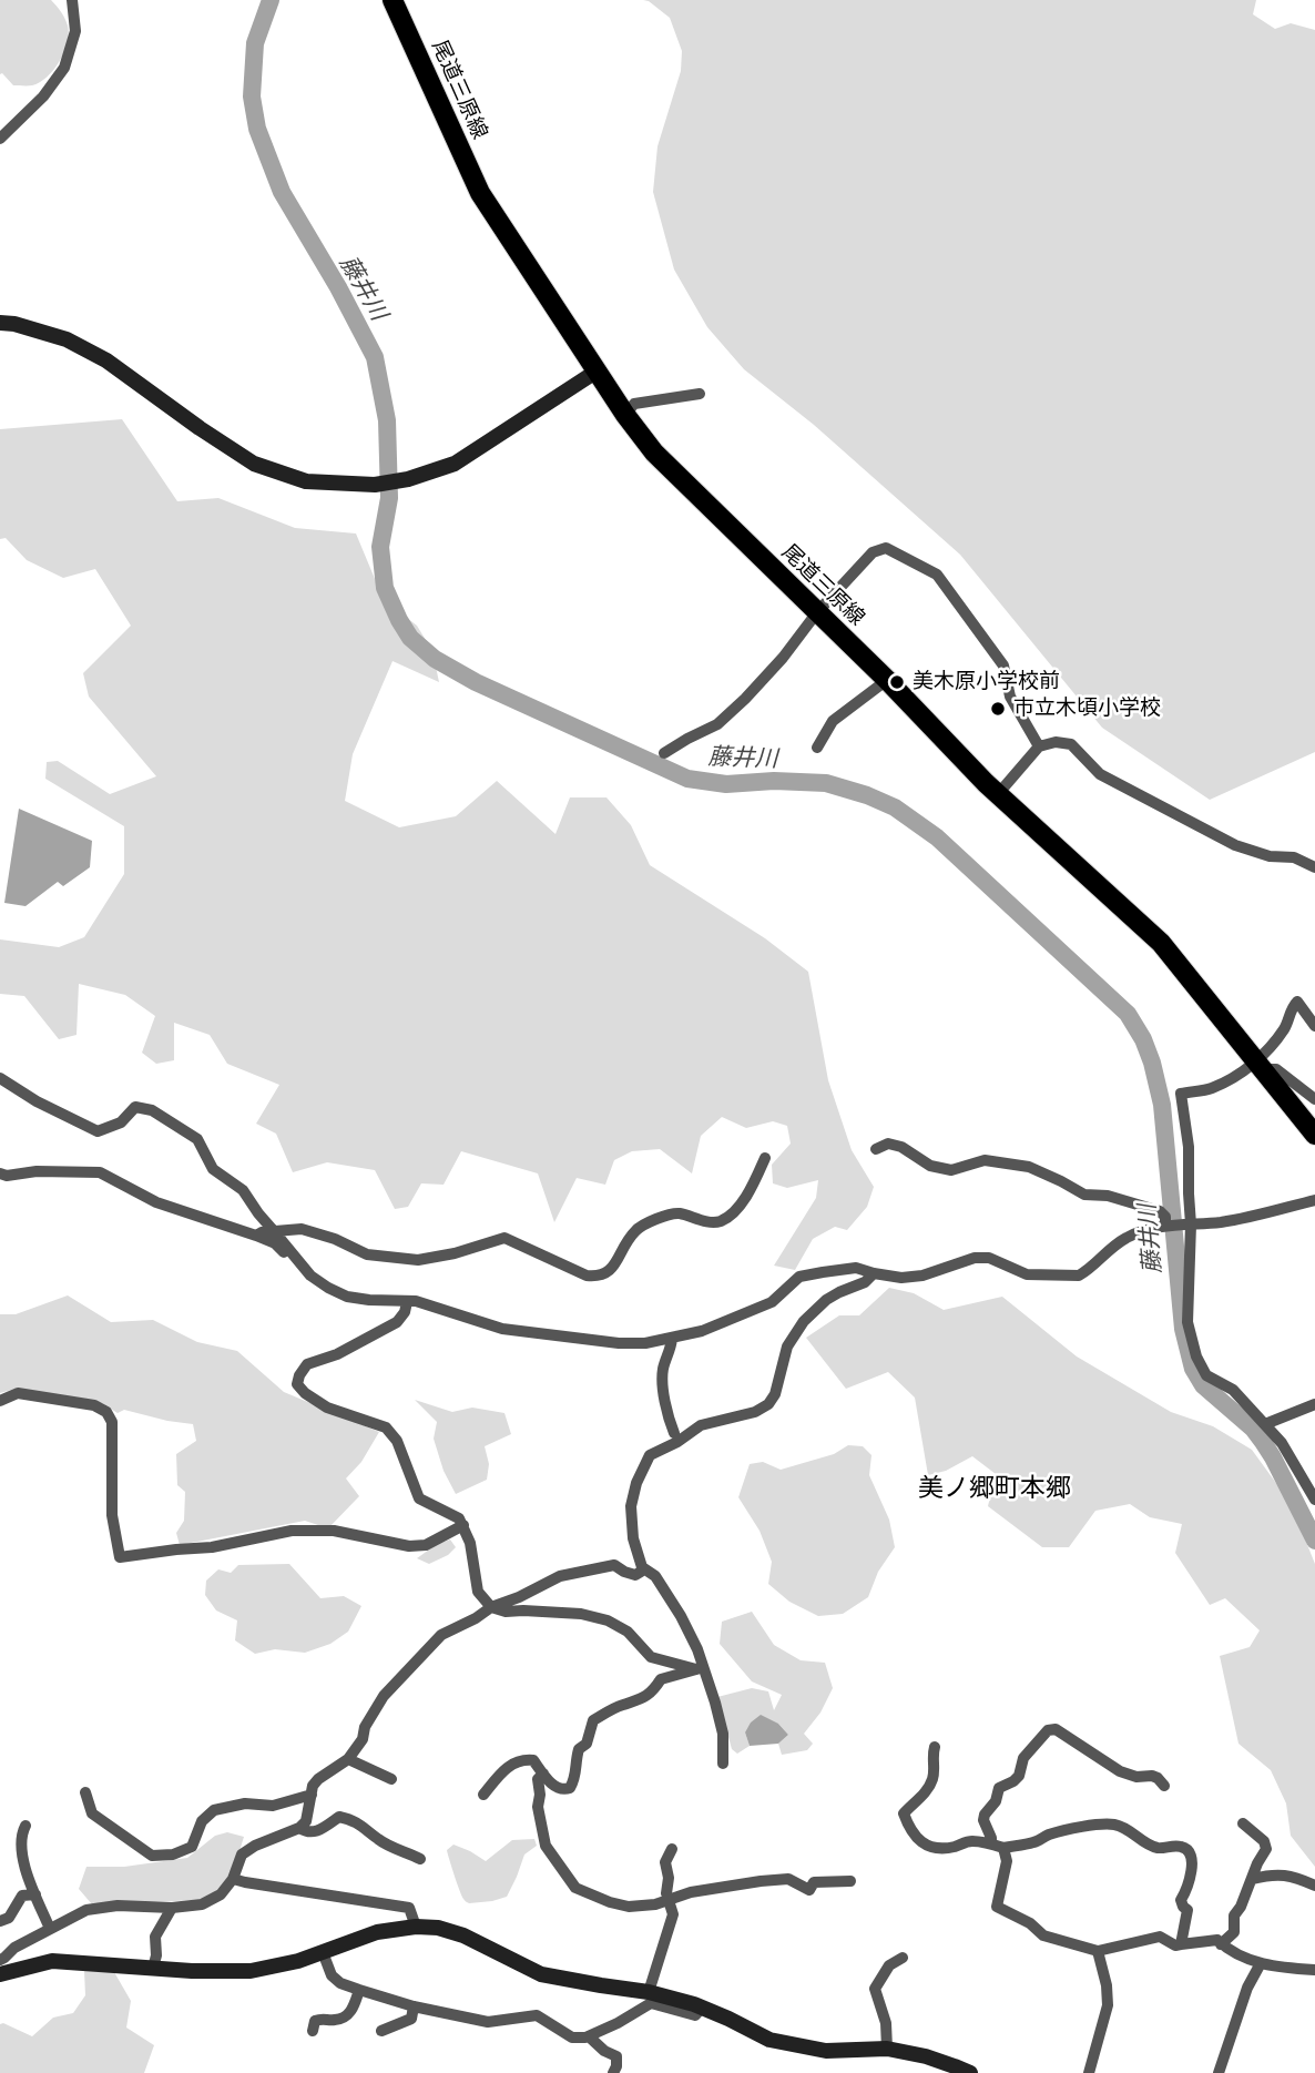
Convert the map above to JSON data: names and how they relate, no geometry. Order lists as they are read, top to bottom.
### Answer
{
  "streets": {
    "main road": ["尾道三原線"]
  },
  "districts": ["美ノ郷町本郷"],
  "water": ["藤井川"],
  "places": ["美木原小学校前", "市立木頃小学校"]
}
